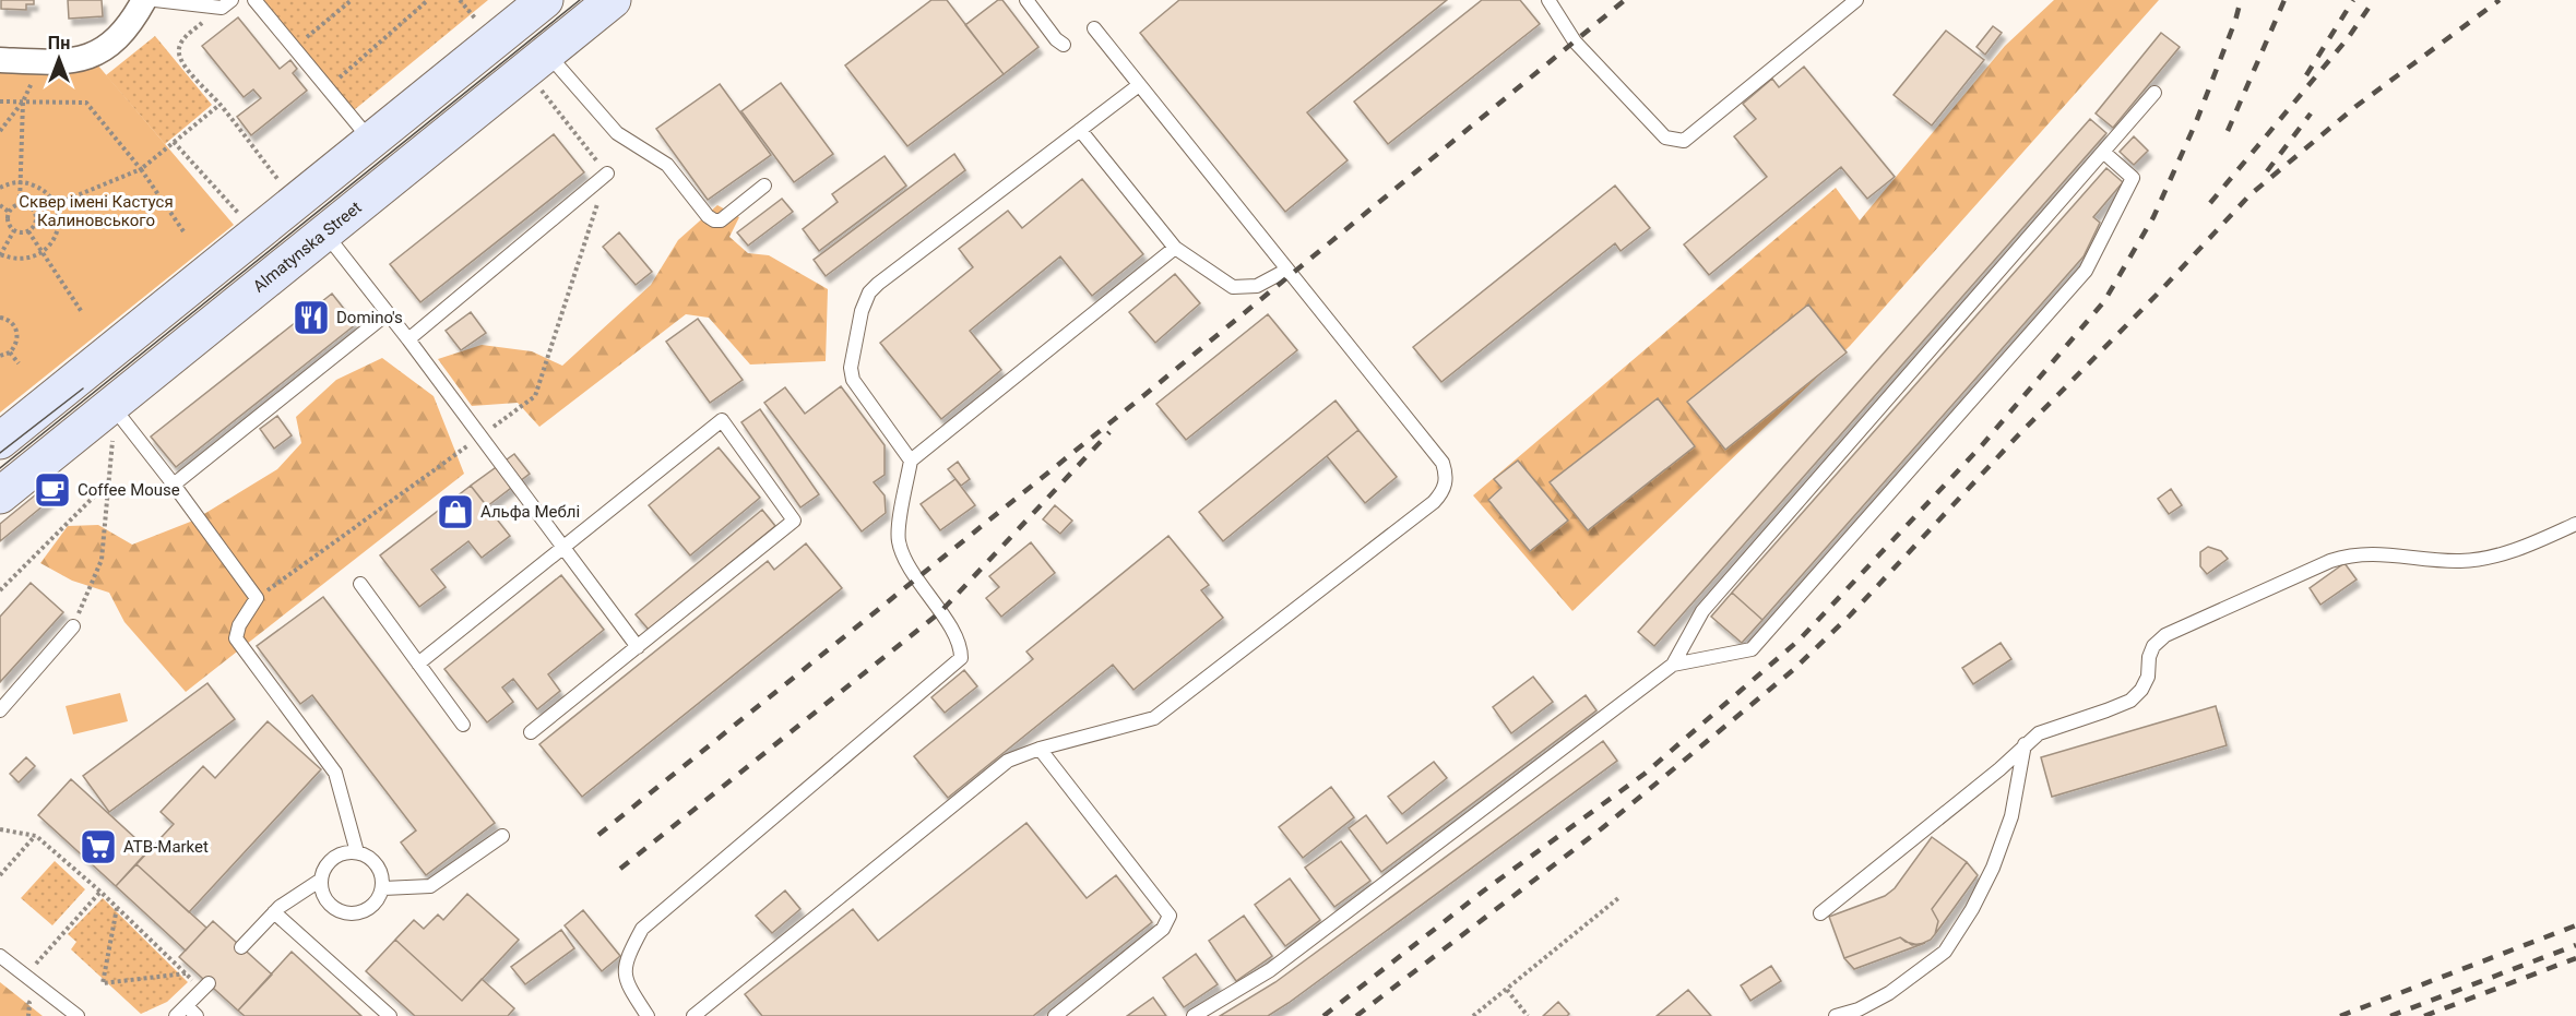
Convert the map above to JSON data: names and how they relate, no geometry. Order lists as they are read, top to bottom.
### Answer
{
  "streets": {
    "street": ["Almatynska Street"]
  },
  "parks": ["Сквер імені Кастуся Калиновського"],
  "places": {
    "restaurant": ["Domino's"],
    "cafe": ["Coffee Mouse"],
    "shop": ["Альфа Меблі"],
    "supermarket": ["ATB-Market"]
  },
  "north": "top"
}
